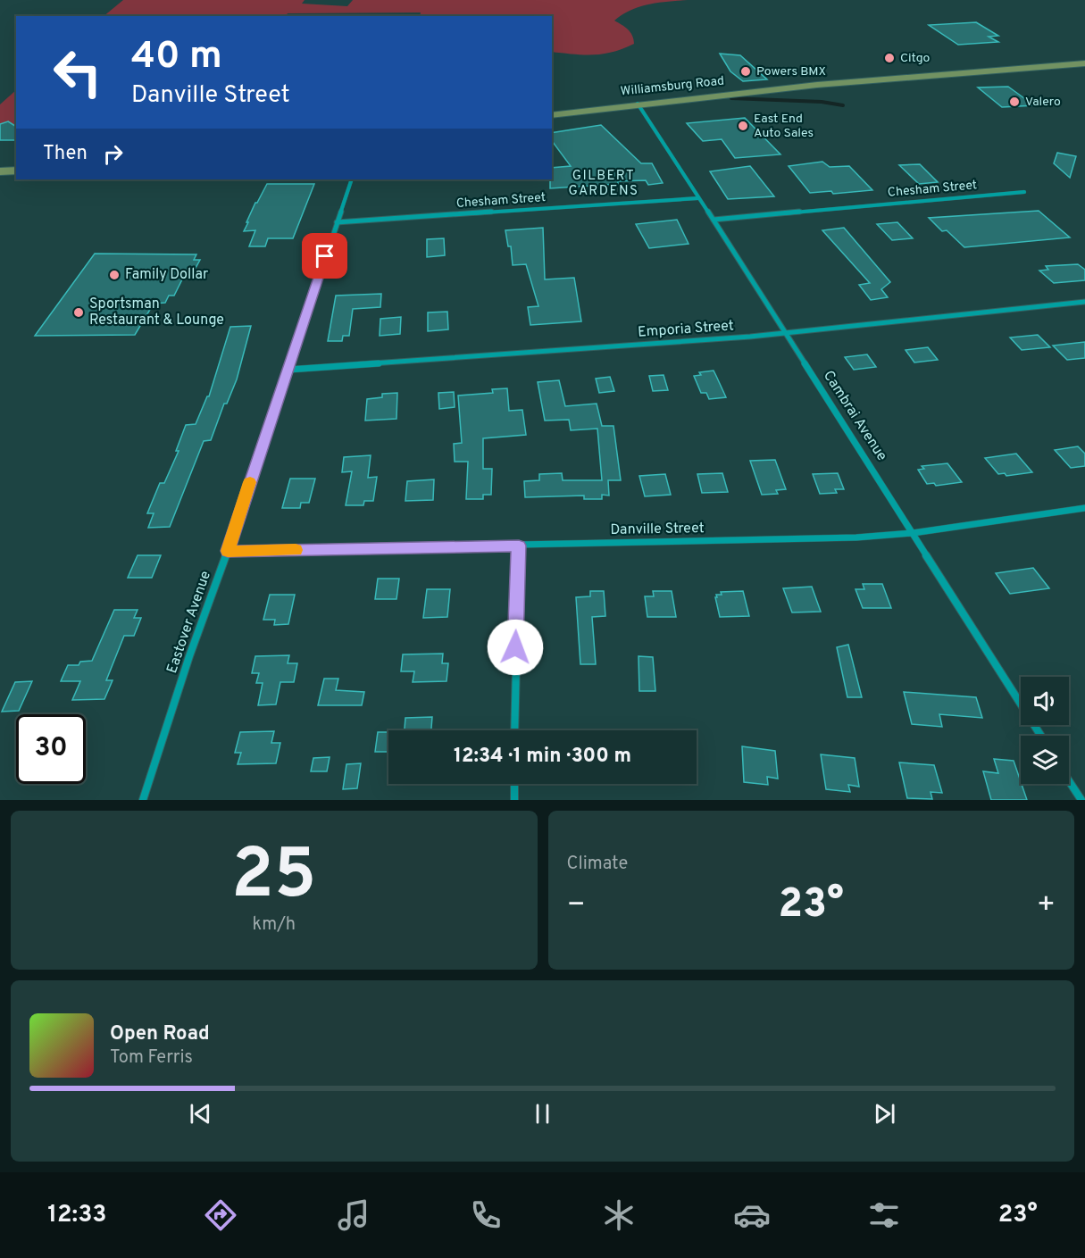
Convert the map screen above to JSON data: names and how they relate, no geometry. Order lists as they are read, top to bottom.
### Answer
{
  "streets": {
    "main road": ["Williamsburg Road"],
    "street": [
      "Chesham Street",
      "Emporia Street",
      "Cambrai Avenue",
      "Danville Street",
      "Eastover Avenue"
    ]
  },
  "crossings": [
    ["Williamsburg Road", "Cambrai Avenue"],
    ["Chesham Street", "Cambrai Avenue"],
    ["Chesham Street", "Eastover Avenue"],
    ["Emporia Street", "Cambrai Avenue"],
    ["Emporia Street", "Eastover Avenue"],
    ["Cambrai Avenue", "Danville Street"],
    ["Danville Street", "Eastover Avenue"]
  ],
  "districts": ["GILBERT GARDENS"],
  "places": [
    "Citgo",
    "Powers BMX",
    "Valero",
    "East End Auto Sales",
    "Family Dollar",
    "Sportsman Restaurant & Lounge"
  ],
  "page": {
    "turn": ["40 m", "Danville Street"],
    "then": "Then",
    "limit": "30",
    "trip": "12:34 · 1 min · 300 m",
    "tile": [
      ["25", "km/h"],
      "Climate"
    ],
    "heat": ["−", "23°", "+"],
    "song": ["Open Road", "Tom Ferris"],
    "tabs": ["12:33", "23°"]
  }
}
